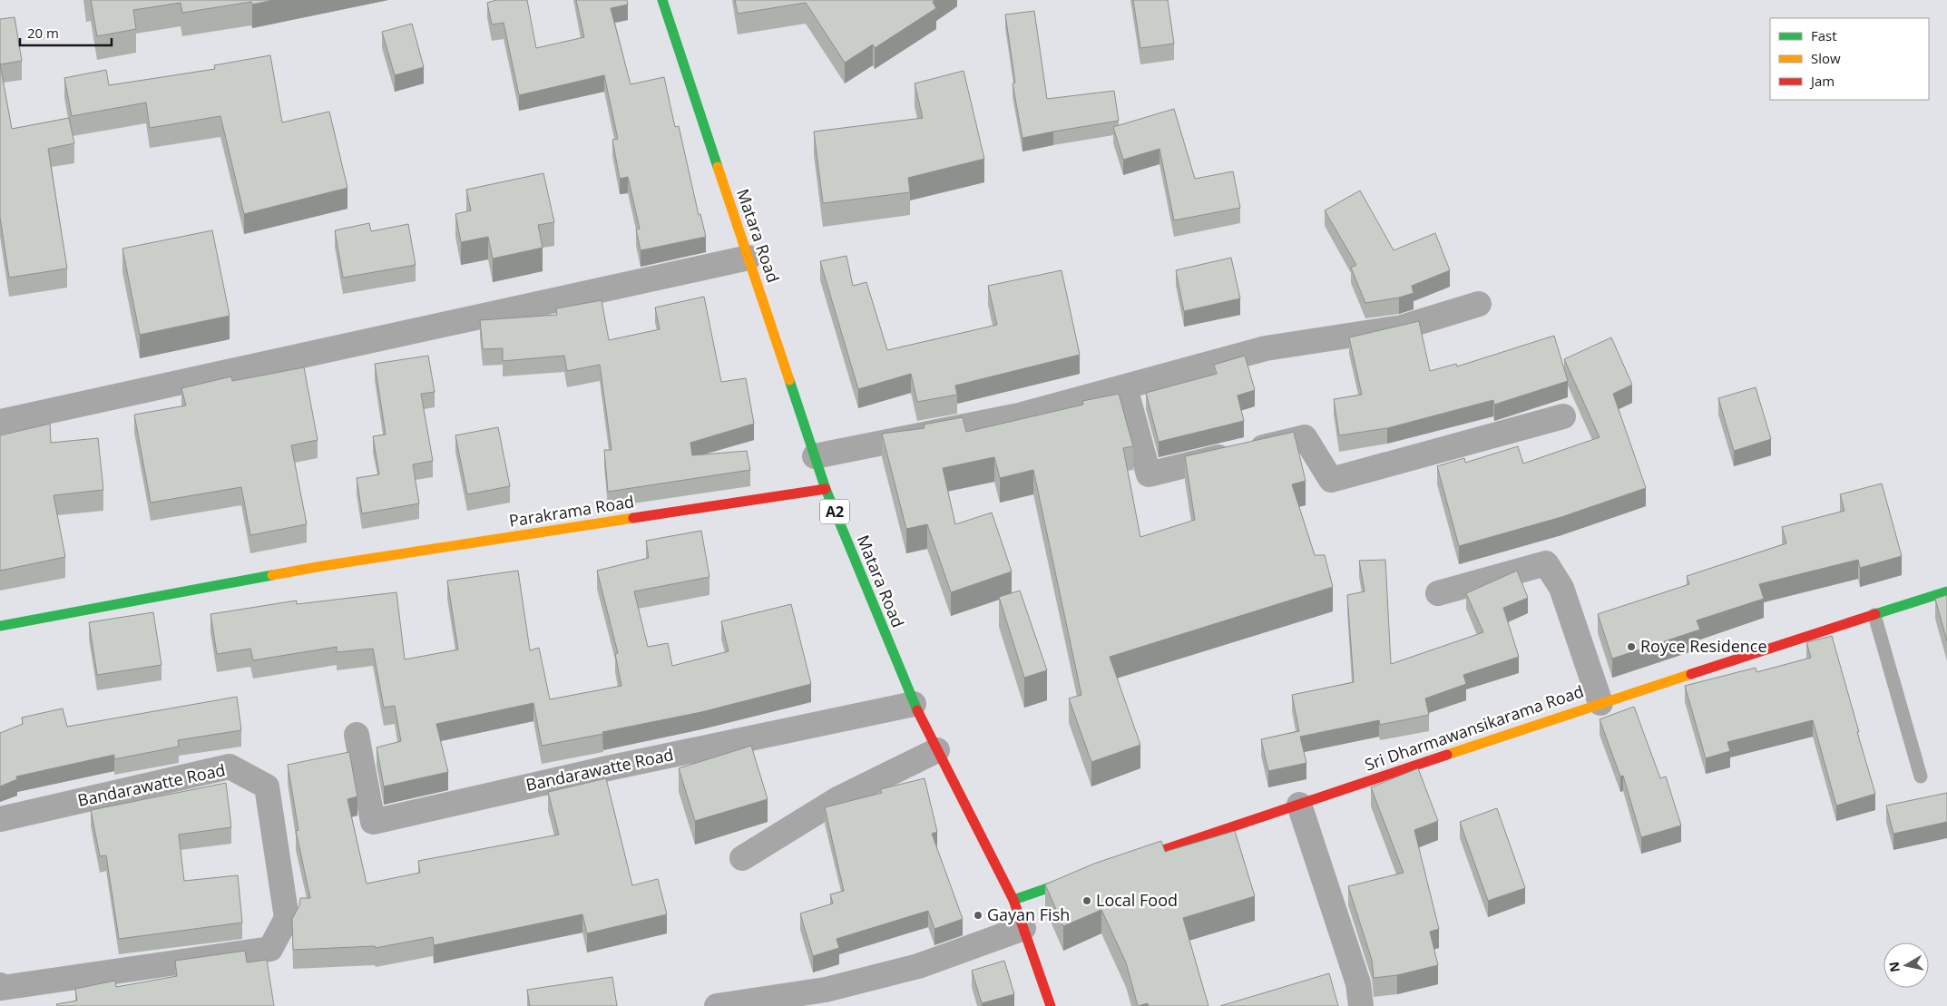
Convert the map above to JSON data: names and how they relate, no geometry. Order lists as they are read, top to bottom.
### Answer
{
  "streets": {
    "main road": [
      "Matara Road",
      "Parakrama Road",
      "A2",
      "Sri Dharmawansikarama Road"
    ],
    "street": ["Bandarawatte Road"]
  },
  "crossings": [
    ["Matara Road", "Parakrama Road"],
    ["Matara Road", "Bandarawatte Road"]
  ],
  "places": ["Royce Residence", "Local Food", "Gayan Fish"],
  "legend": ["Fast", "Slow", "Jam"],
  "scale_bar": "20 m",
  "north": "left"
}
